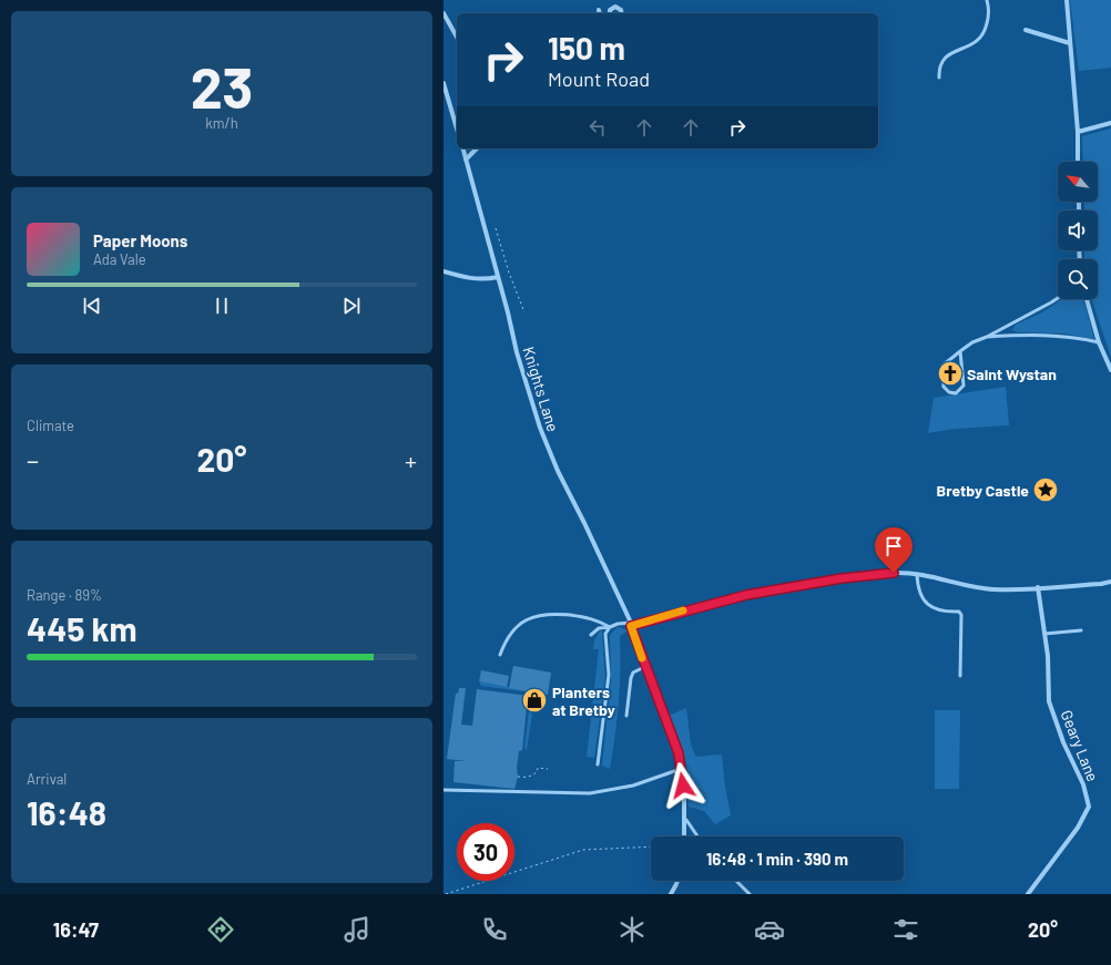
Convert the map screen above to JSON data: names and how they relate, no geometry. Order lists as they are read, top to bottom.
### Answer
{
  "streets": {
    "street": ["Knights Lane", "Geary Lane"]
  },
  "places": {
    "church": ["Saint Wystan"],
    "place": ["Bretby Castle"],
    "shop": ["Planters at Bretby"]
  },
  "north": "top left",
  "page": {
    "tile": [
      ["23", "km/h"],
      "Climate",
      ["Range · 89%", "445 km"],
      ["Arrival", "16:48"]
    ],
    "turn": ["150 m", "Mount Road"],
    "song": ["Paper Moons", "Ada Vale"],
    "heat": ["−", "20°", "+"],
    "limit": "30",
    "trip": "16:48 · 1 min · 390 m",
    "tabs": ["16:47", "20°"]
  }
}
